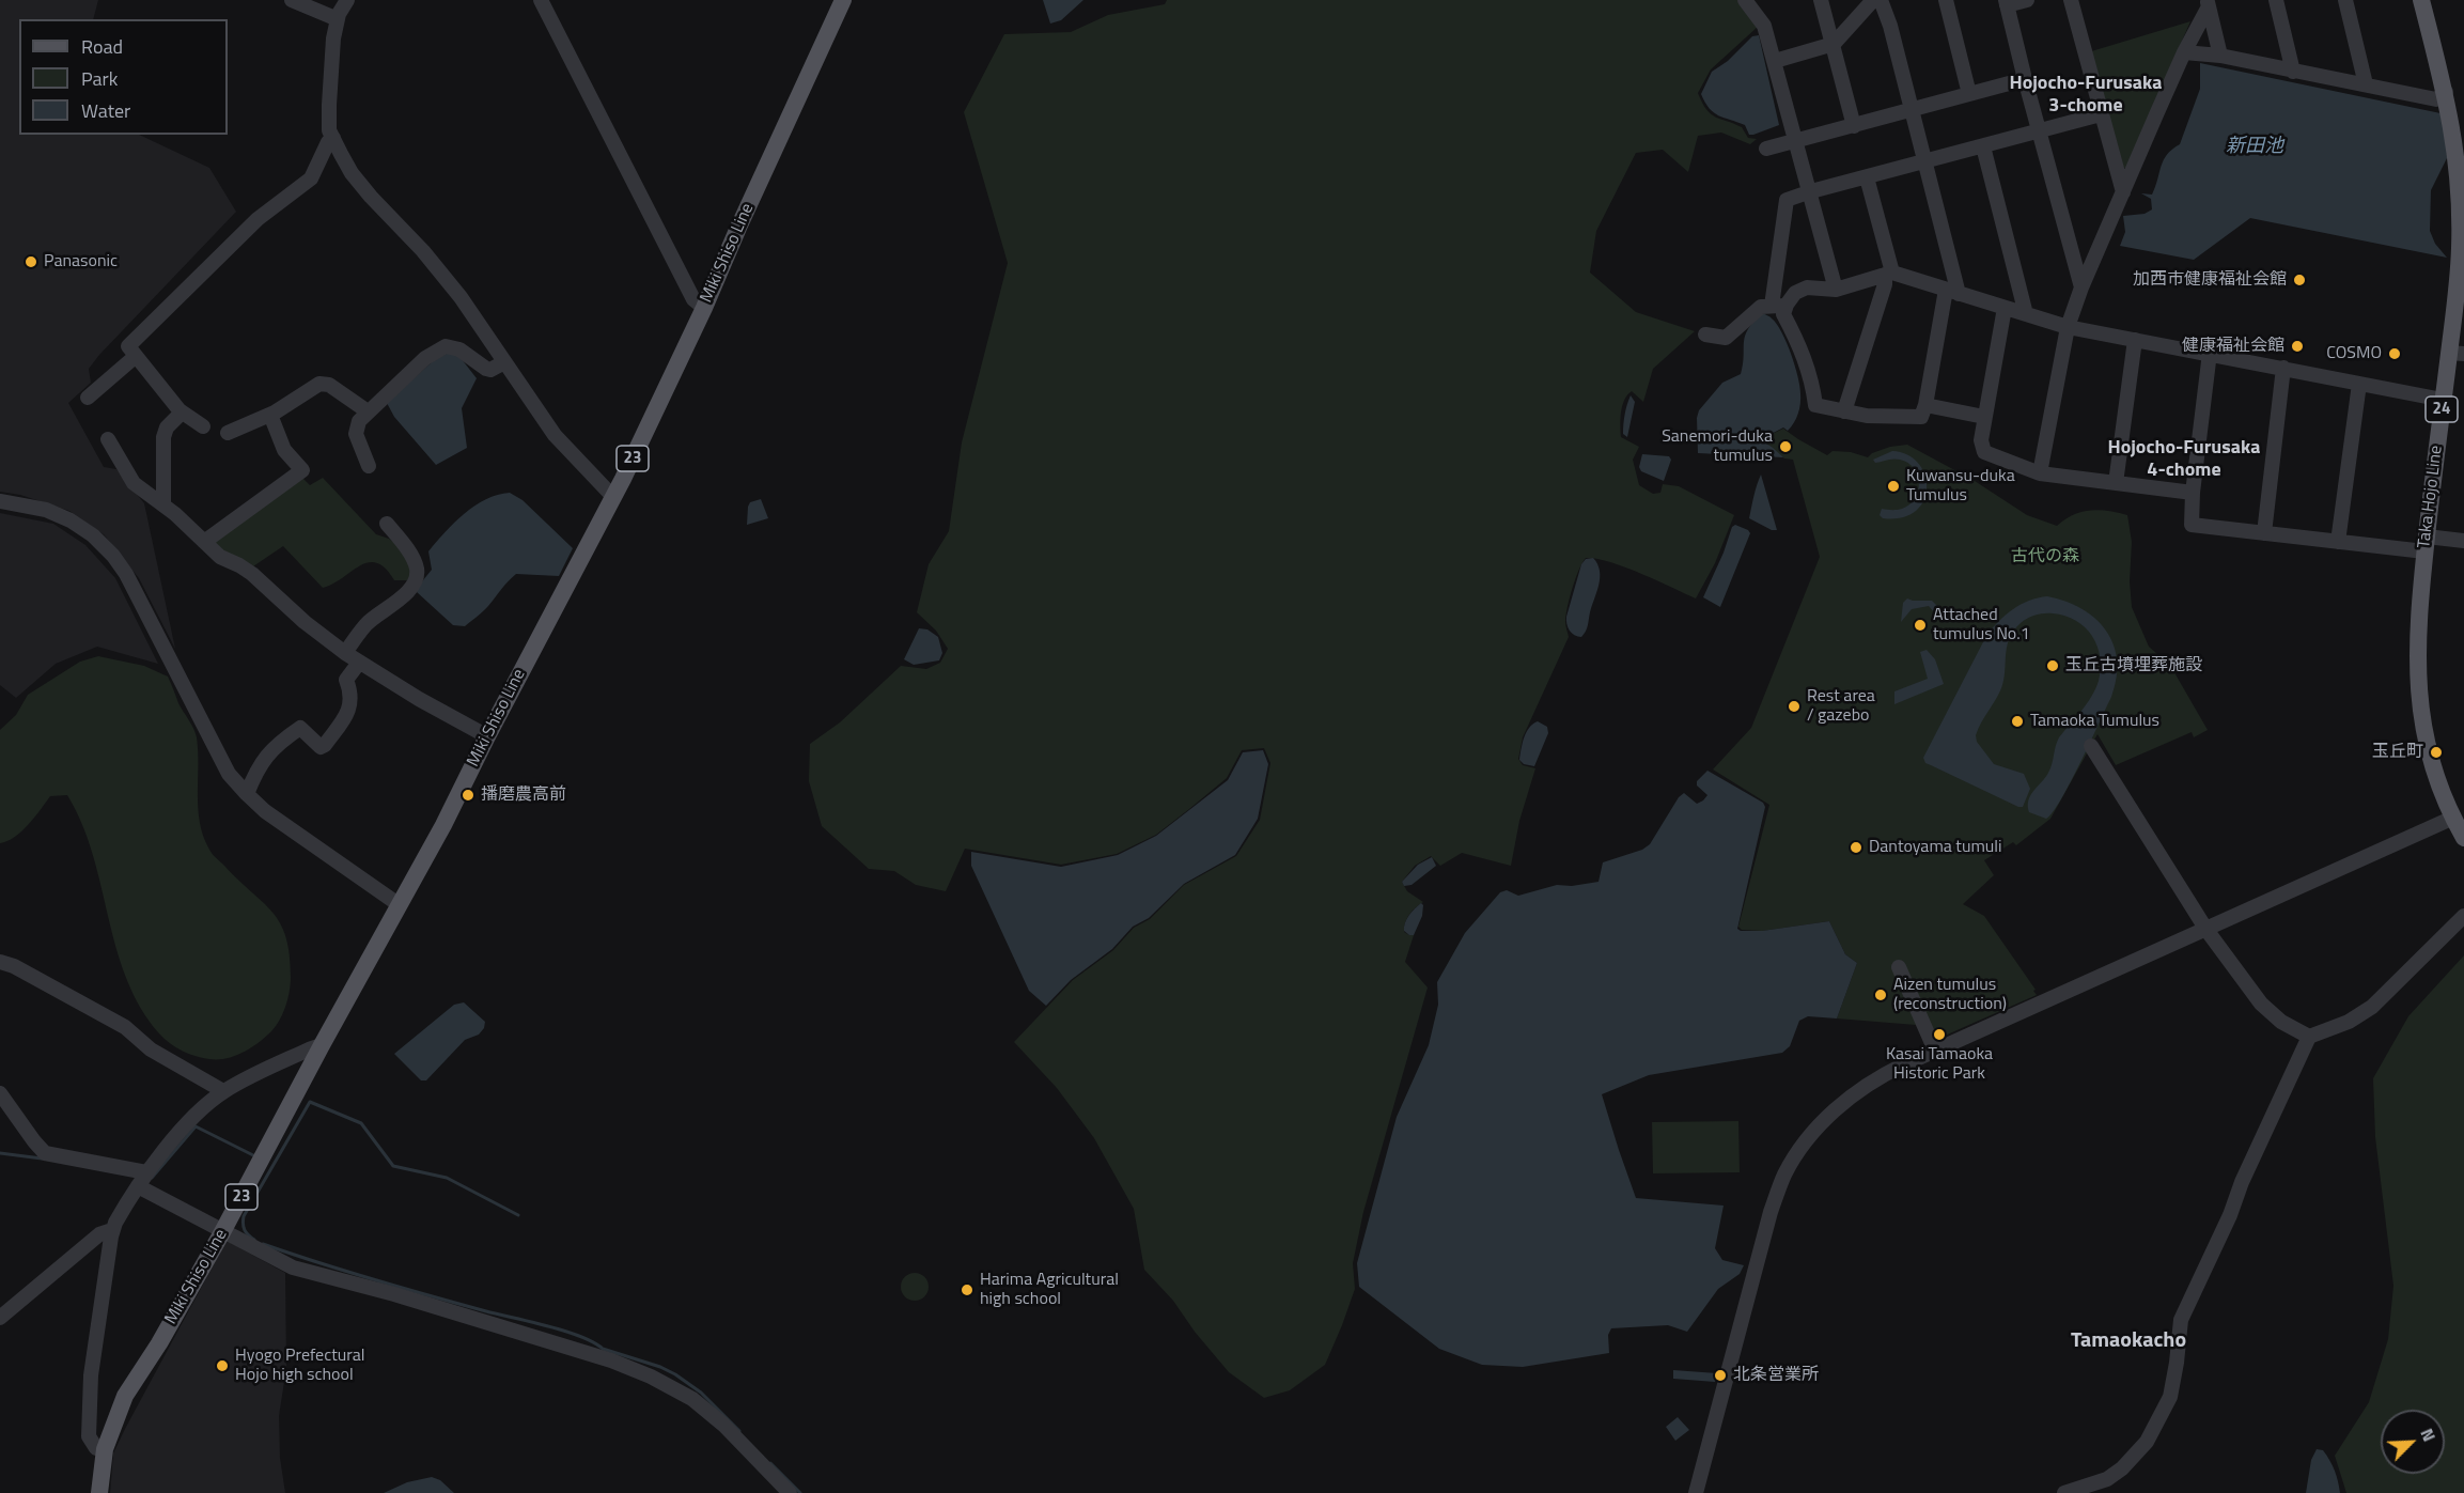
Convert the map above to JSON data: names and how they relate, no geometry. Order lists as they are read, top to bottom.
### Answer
{
  "streets": {
    "main road": [
      "Miki Shiso Line",
      "24",
      "23",
      "Taka Hojo Line"
    ]
  },
  "districts": ["Hojocho-Furusaka 3-chome", "Hojocho-Furusaka 4-chome", "Tamaokacho"],
  "water": ["新田池"],
  "parks": ["古代の森"],
  "places": [
    "Panasonic",
    "加西市健康福祉会館",
    "健康福祉会館",
    "COSMO",
    "Sanemori-duka tumulus",
    "Kuwansu-duka Tumulus",
    "Attached tumulus No.1",
    "玉丘古墳埋葬施設",
    "Rest area / gazebo",
    "Tamaoka Tumulus",
    "玉丘町",
    "播磨農高前",
    "Dantoyama tumuli",
    "Aizen tumulus (reconstruction)",
    "Kasai Tamaoka Historic Park",
    "Harima Agricultural high school",
    "Hyogo Prefectural Hojo high school",
    "北条営業所"
  ],
  "legend": ["Road", "Park", "Water"],
  "north": "top right"
}
